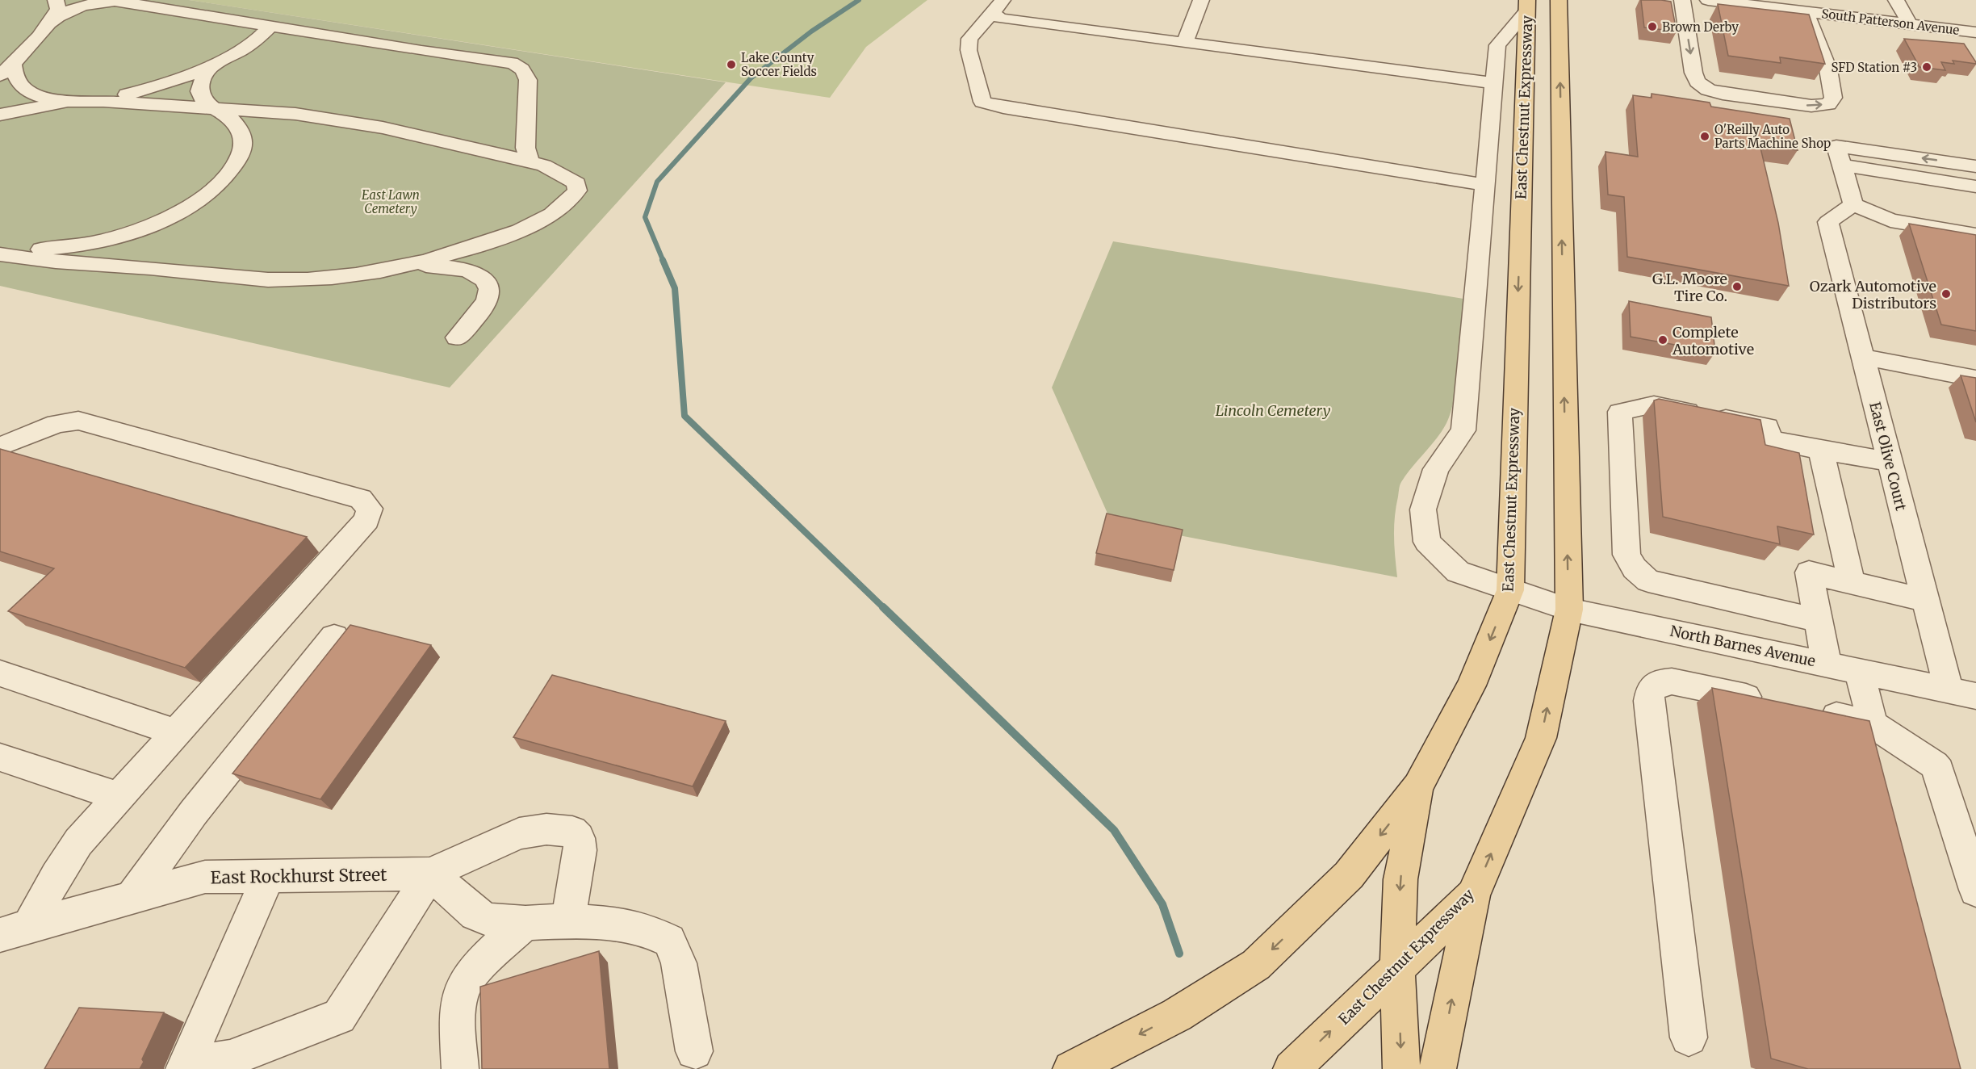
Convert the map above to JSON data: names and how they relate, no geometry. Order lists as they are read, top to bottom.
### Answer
{
  "streets": {
    "main road": ["East Chestnut Expressway"],
    "street": [
      "South Patterson Avenue",
      "East Olive Court",
      "North Barnes Avenue",
      "East Rockhurst Street"
    ]
  },
  "crossings": [
    ["East Chestnut Expressway", "North Barnes Avenue"],
    ["East Olive Court", "North Barnes Avenue"]
  ],
  "parks": ["East Lawn Cemetery", "Lincoln Cemetery"],
  "places": [
    "Brown Derby",
    "Lake County Soccer Fields",
    "SFD Station #3",
    "O'Reilly Auto Parts Machine Shop",
    "G.L. Moore Tire Co.",
    "Ozark Automotive Distributors",
    "Complete Automotive"
  ]
}
